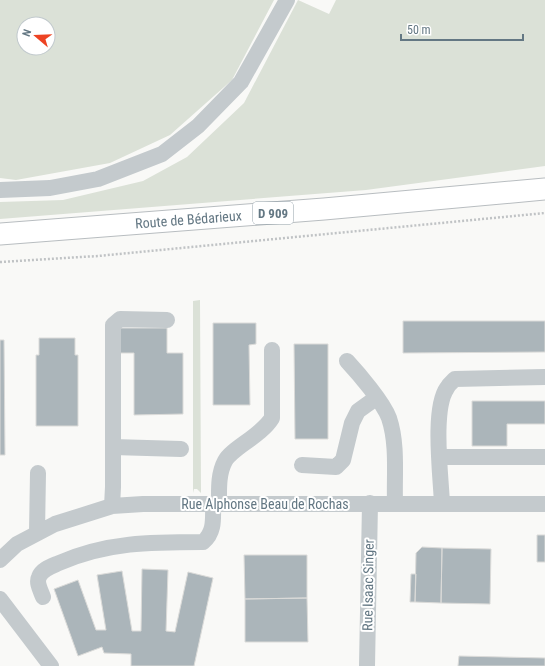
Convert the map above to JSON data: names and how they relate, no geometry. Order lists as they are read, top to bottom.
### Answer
{
  "streets": {
    "main road": ["D 909", "Route de Bédarieux"],
    "street": ["Rue Alphonse Beau de Rochas", "Rue Isaac Singer"]
  },
  "crossings": [
    ["Rue Alphonse Beau de Rochas", "Rue Isaac Singer"]
  ],
  "scale_bar": "50 m",
  "north": "left"
}
